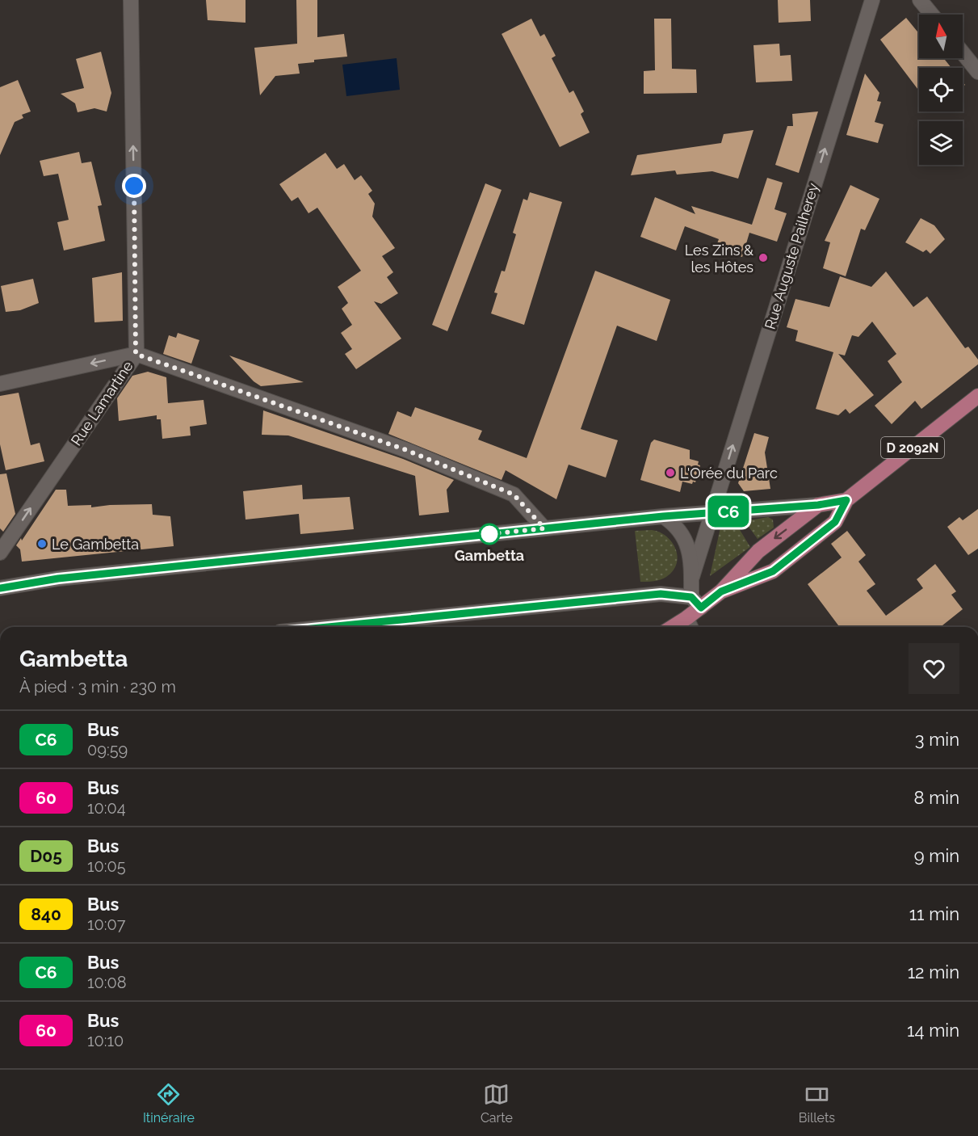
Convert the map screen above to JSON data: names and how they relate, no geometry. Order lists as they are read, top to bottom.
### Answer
{
  "streets": {
    "main road": ["D 2092N"],
    "street": ["Rue Auguste Pailherey", "Rue Lamartine"]
  },
  "one_way": ["Rue Auguste Pailherey", "Rue Lamartine"],
  "places": [
    "Les Zins & les Hôtes",
    "L'Orée du Parc",
    "Gambetta",
    "Le Gambetta"
  ],
  "lines": ["bus line C6"],
  "north": "top",
  "page": {
    "on_map": "C6",
    "heading": ["Gambetta", "À pied · 3 min · 230 m"],
    "list": [
      {
        "mark": "C6",
        "name": "Bus",
        "note": "09:59",
        "value": "3 min"
      },
      {
        "mark": "60",
        "name": "Bus",
        "note": "10:04",
        "value": "8 min"
      },
      {
        "mark": "D05",
        "name": "Bus",
        "note": "10:05",
        "value": "9 min"
      },
      {
        "mark": "840",
        "name": "Bus",
        "note": "10:07",
        "value": "11 min"
      },
      {
        "mark": "C6",
        "name": "Bus",
        "note": "10:08",
        "value": "12 min"
      },
      {
        "mark": "60",
        "name": "Bus",
        "note": "10:10",
        "value": "14 min"
      }
    ],
    "tabs": ["Itinéraire", "Carte", "Billets"]
  }
}
